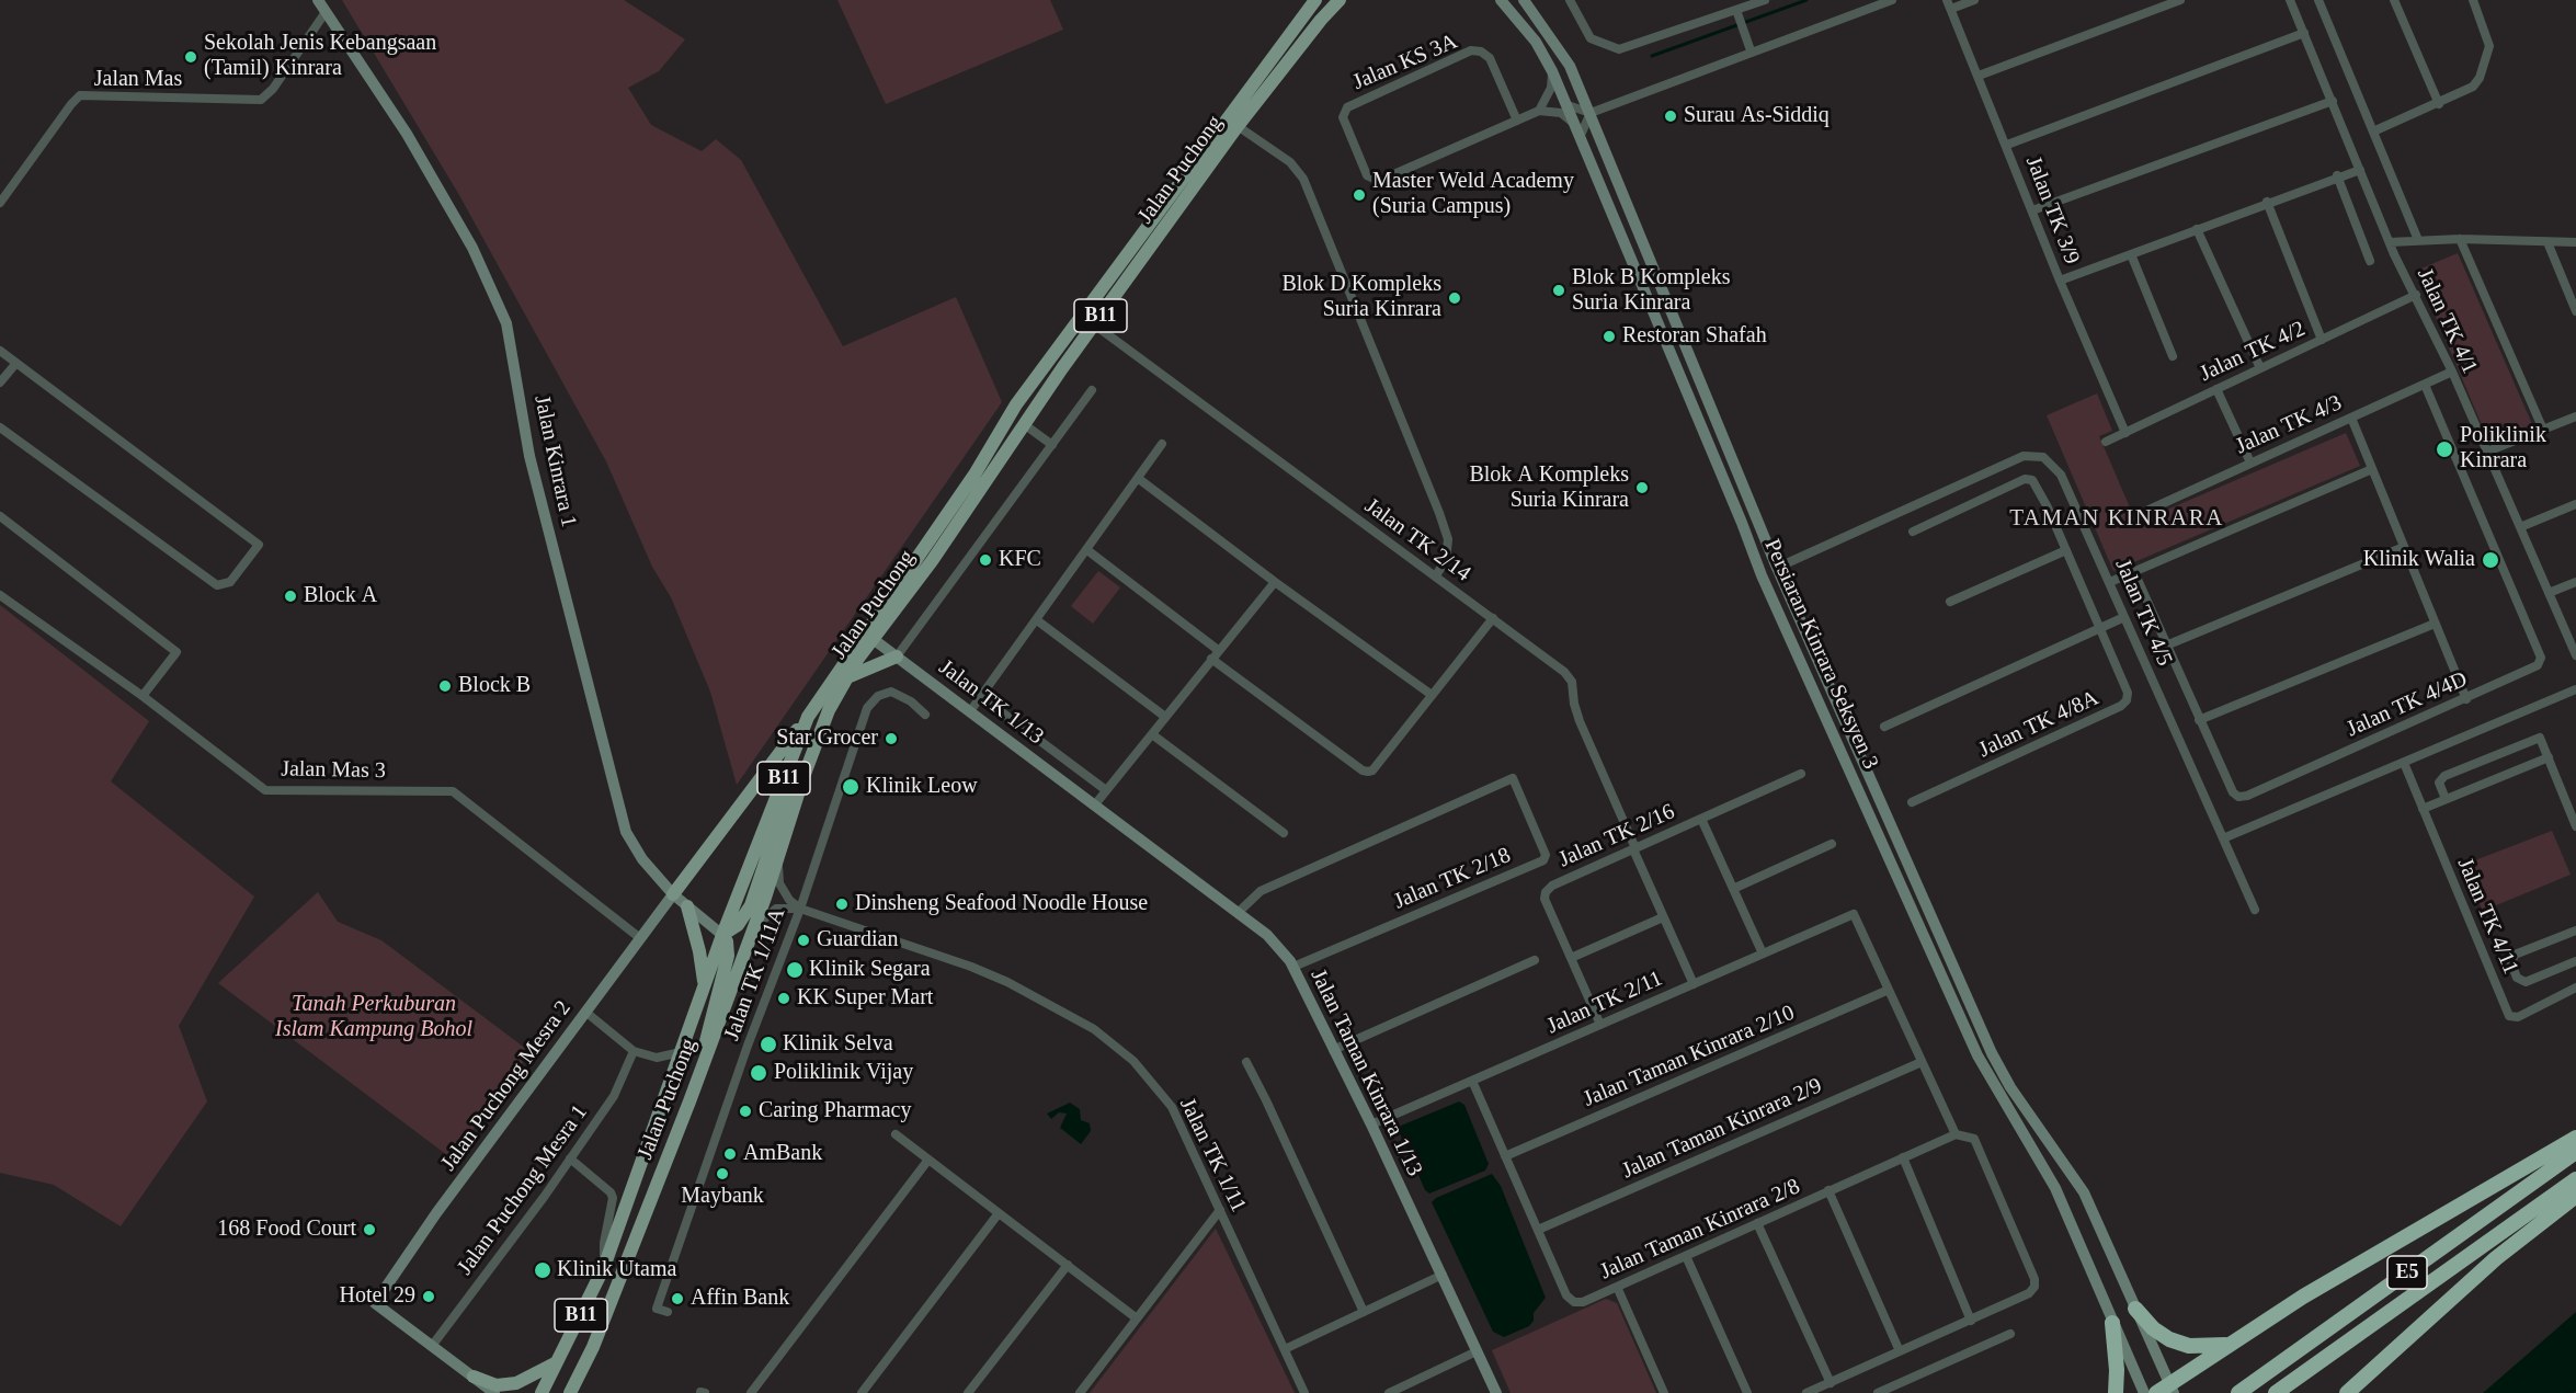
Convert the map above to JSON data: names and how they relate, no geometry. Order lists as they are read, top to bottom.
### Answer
{
  "streets": {
    "highway": ["E5"],
    "main road": [
      "Jalan Puchong",
      "B11",
      "Jalan Kinrara 1",
      "Persiaran Kinrara Seksyen 3",
      "Jalan TK 1/13",
      "Jalan Taman Kinrara 1/13",
      "Jalan Puchong Mesra 2"
    ],
    "street": [
      "Jalan KS 3A",
      "Jalan Mas",
      "Jalan TK 3/9",
      "Jalan TK 4/1",
      "Jalan TK 4/2",
      "Jalan TK 4/3",
      "Jalan TK 2/14",
      "Jalan TK 4/5",
      "Jalan TK 4/4D",
      "Jalan TK 4/8A",
      "Jalan Mas 3",
      "Jalan TK 2/16",
      "Jalan TK 2/18",
      "Jalan TK 4/11",
      "Jalan TK 1/11A",
      "Jalan TK 2/11",
      "Jalan Taman Kinrara 2/10",
      "Jalan Taman Kinrara 2/9",
      "Jalan TK 1/11",
      "Jalan Puchong Mesra 1",
      "Jalan Taman Kinrara 2/8"
    ]
  },
  "crossings": [
    ["Jalan Mas", "Jalan Kinrara 1"],
    ["Jalan Puchong", "Jalan Kinrara 1"],
    ["Jalan Puchong", "Jalan TK 2/14"],
    ["Jalan Puchong", "Jalan TK 1/13"],
    ["Jalan TK 3/9", "Jalan TK 4/2"],
    ["Jalan TK 4/1", "Jalan TK 4/2"],
    ["Jalan TK 4/1", "Jalan TK 4/3"],
    ["Jalan TK 4/3", "Jalan TK 4/4D"],
    ["Jalan Kinrara 1", "Jalan Puchong Mesra 2"],
    ["Jalan TK 2/14", "Jalan TK 2/16"],
    ["Jalan TK 2/14", "Jalan TK 2/11"],
    ["Jalan TK 4/5", "Persiaran Kinrara Seksyen 3"],
    ["Jalan TK 1/13", "Jalan Taman Kinrara 1/13"],
    ["Jalan Mas 3", "Jalan Puchong Mesra 2"],
    ["Jalan TK 2/16", "Jalan TK 2/11"],
    ["Jalan TK 2/18", "Jalan Taman Kinrara 1/13"],
    ["Jalan TK 1/11A", "Jalan TK 1/11"],
    ["Jalan TK 2/11", "Jalan Taman Kinrara 2/10"],
    ["Jalan TK 2/11", "Jalan Taman Kinrara 1/13"],
    ["Jalan TK 2/11", "Jalan Taman Kinrara 2/8"],
    ["Jalan Taman Kinrara 2/10", "Jalan Taman Kinrara 2/8"],
    ["Jalan Puchong Mesra 2", "Jalan Puchong Mesra 1"],
    ["Jalan Taman Kinrara 2/9", "Jalan Taman Kinrara 2/8"]
  ],
  "districts": ["TAMAN KINRARA"],
  "parks": ["Tanah Perkuburan Islam Kampung Bohol"],
  "places": [
    "Sekolah Jenis Kebangsaan (Tamil) Kinrara",
    "Surau As-Siddiq",
    "Master Weld Academy (Suria Campus)",
    "Blok B Kompleks Suria Kinrara",
    "Blok D Kompleks Suria Kinrara",
    "Restoran Shafah",
    "Poliklinik Kinrara",
    "Blok A Kompleks Suria Kinrara",
    "KFC",
    "Klinik Walia",
    "Block A",
    "Block B",
    "Star Grocer",
    "Klinik Leow",
    "Dinsheng Seafood Noodle House",
    "Guardian",
    "Klinik Segara",
    "KK Super Mart",
    "Klinik Selva",
    "Poliklinik Vijay",
    "Caring Pharmacy",
    "AmBank",
    "Maybank",
    "168 Food Court",
    "Klinik Utama",
    "Hotel 29",
    "Affin Bank"
  ]
}
